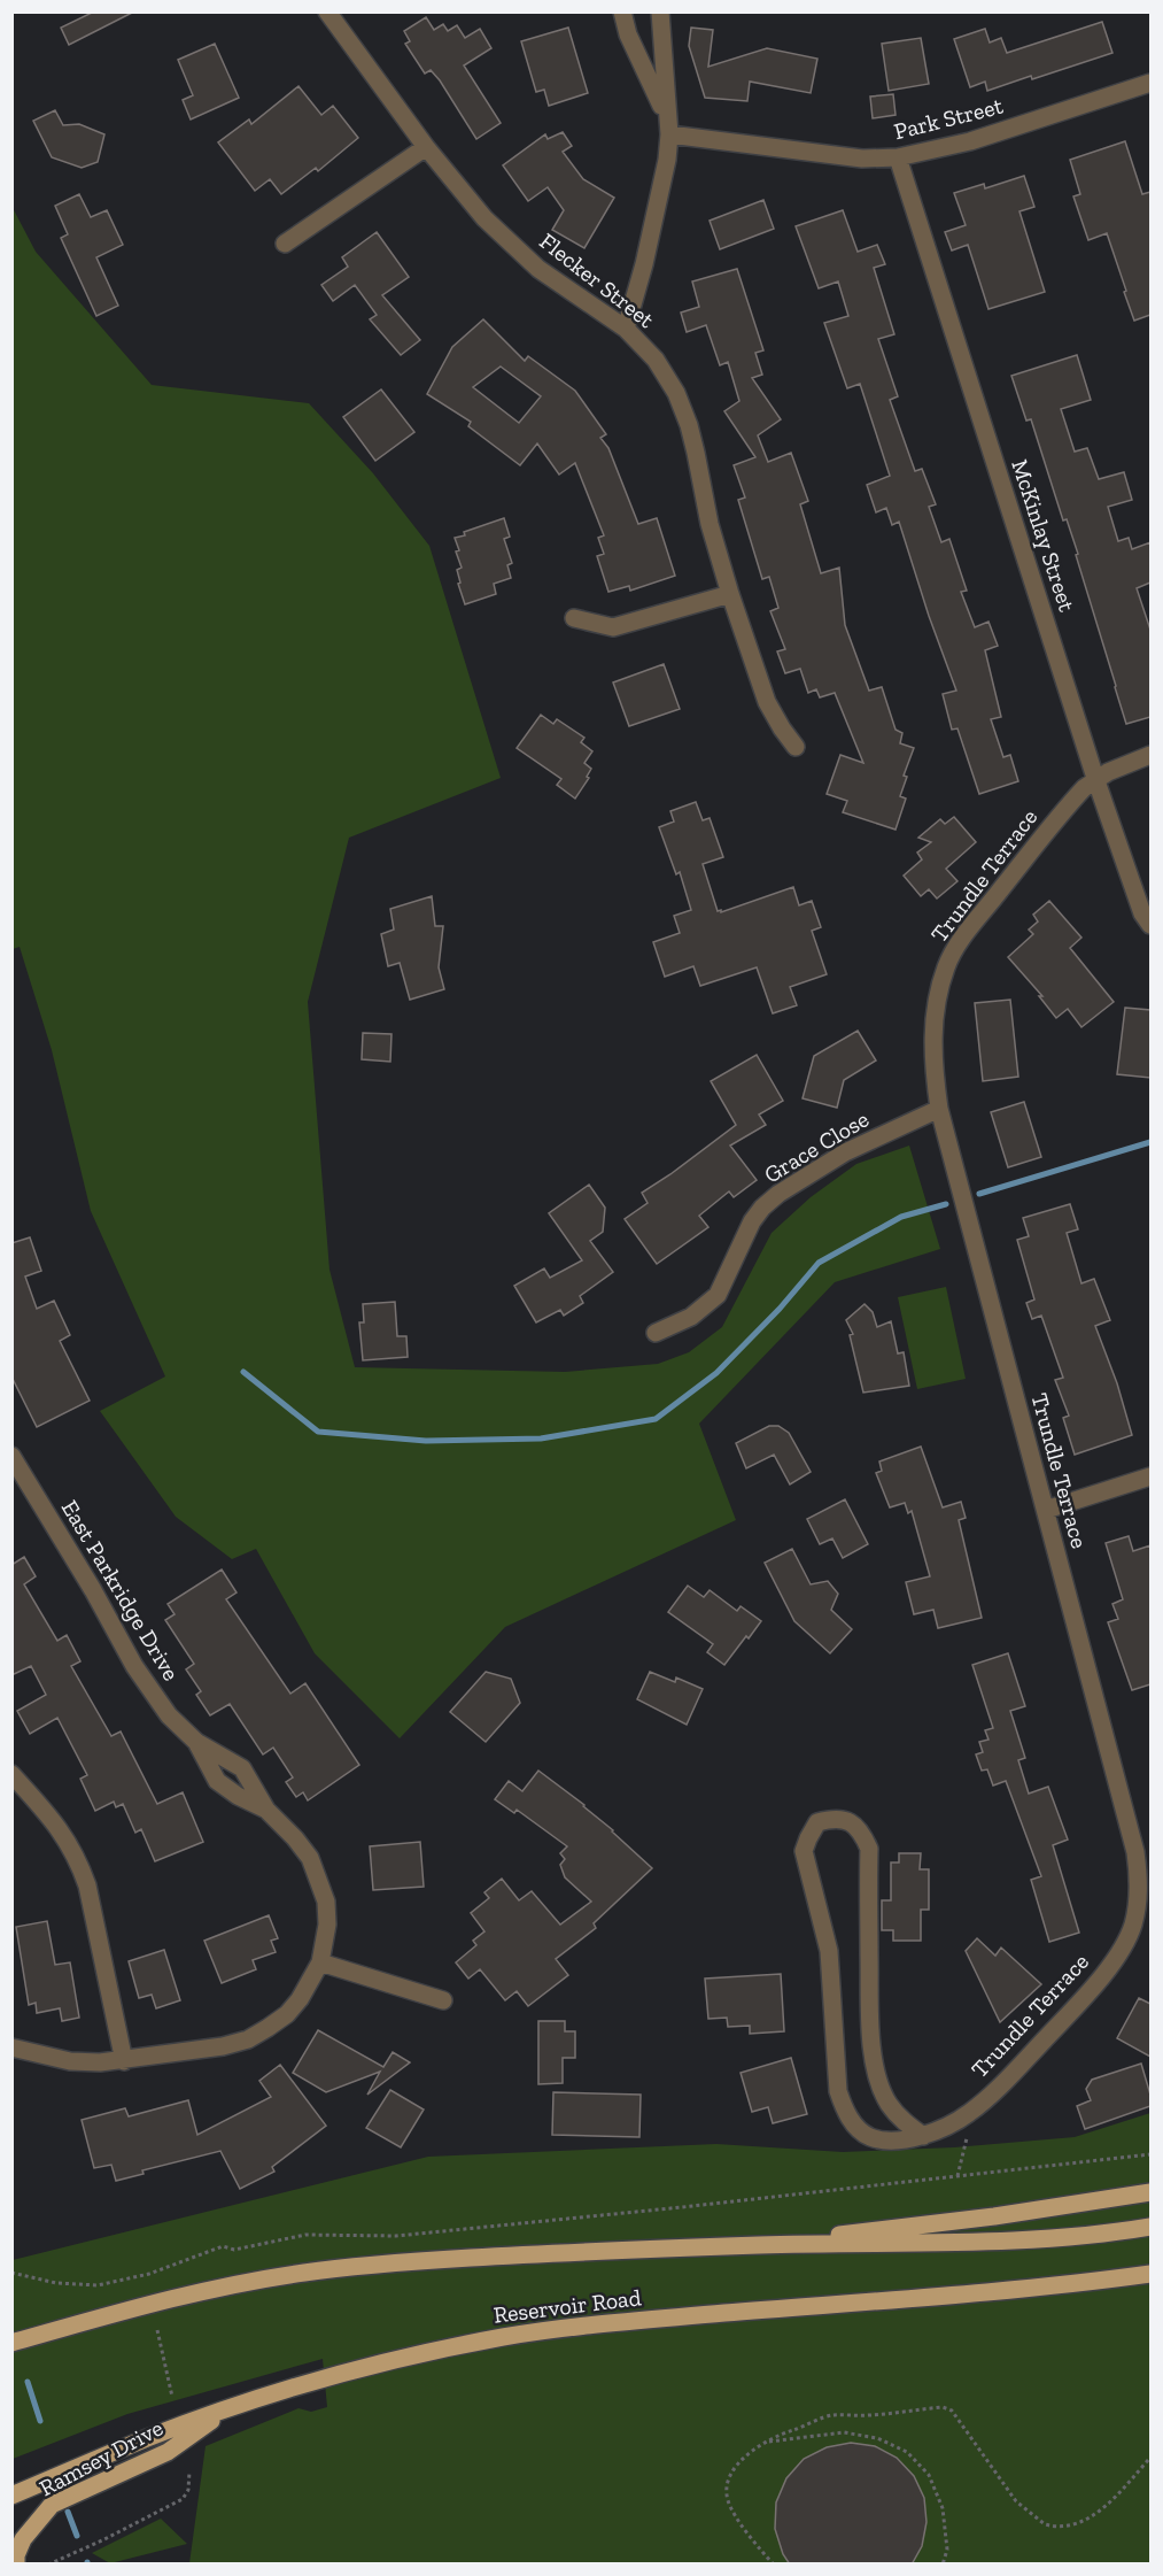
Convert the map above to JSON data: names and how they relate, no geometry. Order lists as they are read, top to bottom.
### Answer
{
  "streets": {
    "main road": ["Reservoir Road", "Ramsey Drive"],
    "street": [
      "Park Street",
      "Flecker Street",
      "McKinlay Street",
      "Trundle Terrace",
      "Grace Close",
      "East Parkridge Drive"
    ]
  },
  "crossings": [
    ["Park Street", "McKinlay Street"],
    ["McKinlay Street", "Trundle Terrace"],
    ["Trundle Terrace", "Grace Close"],
    ["Reservoir Road", "Ramsey Drive"]
  ]
}
